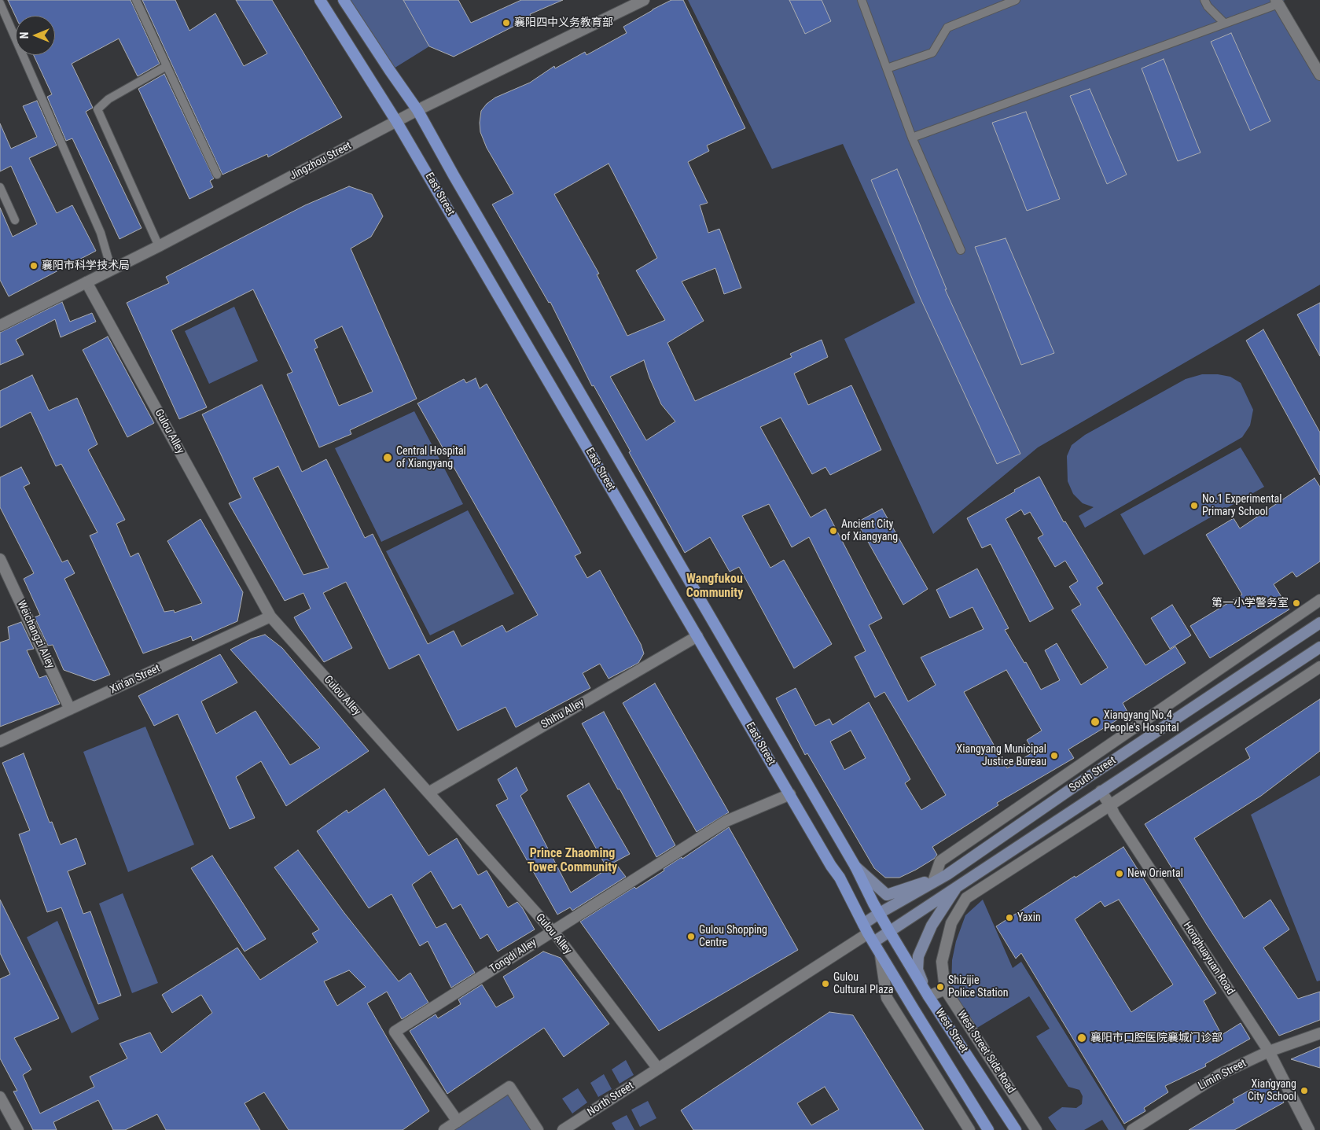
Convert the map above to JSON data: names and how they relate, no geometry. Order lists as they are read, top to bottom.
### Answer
{
  "streets": {
    "main road": ["East Street", "South Street", "West Street"],
    "street": [
      "Jingzhou Street",
      "Gulou Alley",
      "Weichangzi Alley",
      "Xin'an Street",
      "Shihu Alley",
      "Tongdi Alley",
      "Honghuayuan Road",
      "West Street Side Road",
      "Limin Street",
      "North Street"
    ]
  },
  "crossings": [
    ["Jingzhou Street", "East Street"],
    ["Jingzhou Street", "Gulou Alley"],
    ["East Street", "Shihu Alley"],
    ["East Street", "South Street"],
    ["East Street", "Tongdi Alley"],
    ["East Street", "West Street"],
    ["East Street", "North Street"],
    ["Gulou Alley", "Xin'an Street"],
    ["Gulou Alley", "Shihu Alley"],
    ["Gulou Alley", "Tongdi Alley"],
    ["Gulou Alley", "North Street"],
    ["Weichangzi Alley", "Xin'an Street"],
    ["South Street", "Honghuayuan Road"],
    ["South Street", "West Street"],
    ["South Street", "North Street"],
    ["Honghuayuan Road", "Limin Street"],
    ["West Street", "North Street"]
  ],
  "districts": ["Wangfukou Community", "Prince Zhaoming Tower Community"],
  "places": [
    "襄阳四中义务教育部",
    "襄阳市科学技术局",
    "Central Hospital of Xiangyang",
    "No.1 Experimental Primary School",
    "Ancient City of Xiangyang",
    "第一小学警务室",
    "Xiangyang No.4 People's Hospital",
    "Xiangyang Municipal Justice Bureau",
    "New Oriental",
    "Yaxin",
    "Gulou Shopping Centre",
    "Gulou Cultural Plaza",
    "Shizijie Police Station",
    "襄阳市口腔医院襄城门诊部",
    "Xiangyang City School"
  ],
  "north": "left"
}
